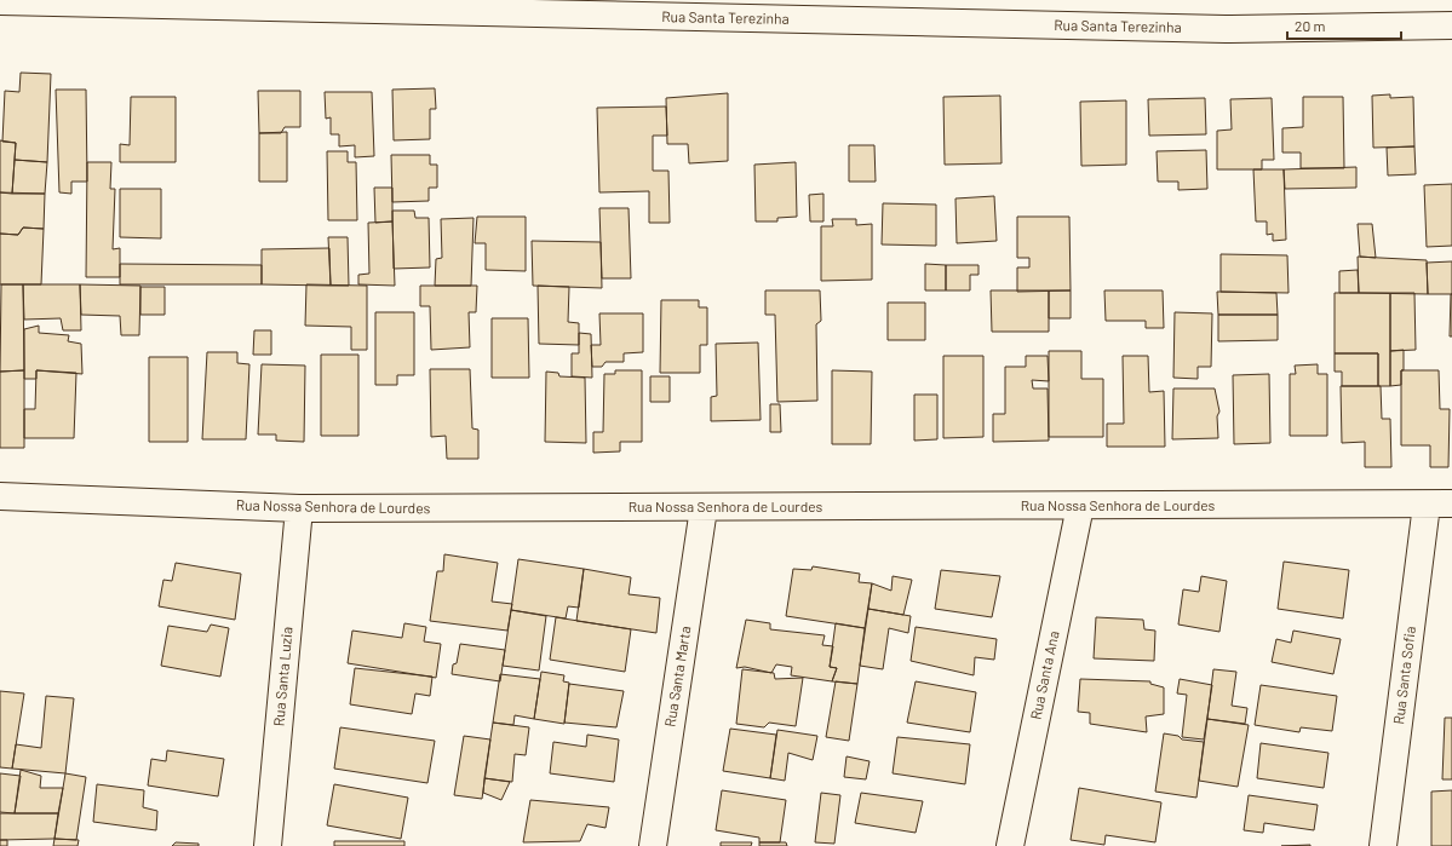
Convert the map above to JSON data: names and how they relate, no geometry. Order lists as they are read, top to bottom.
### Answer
{
  "streets": {
    "street": [
      "Rua Santa Terezinha",
      "Rua Nossa Senhora de Lourdes",
      "Rua Santa Ana",
      "Rua Santa Sofia",
      "Rua Santa Luzia",
      "Rua Santa Marta"
    ]
  },
  "crossings": [
    ["Rua Nossa Senhora de Lourdes", "Rua Santa Ana"],
    ["Rua Nossa Senhora de Lourdes", "Rua Santa Sofia"],
    ["Rua Nossa Senhora de Lourdes", "Rua Santa Luzia"],
    ["Rua Nossa Senhora de Lourdes", "Rua Santa Marta"]
  ],
  "scale_bar": "20 m"
}
